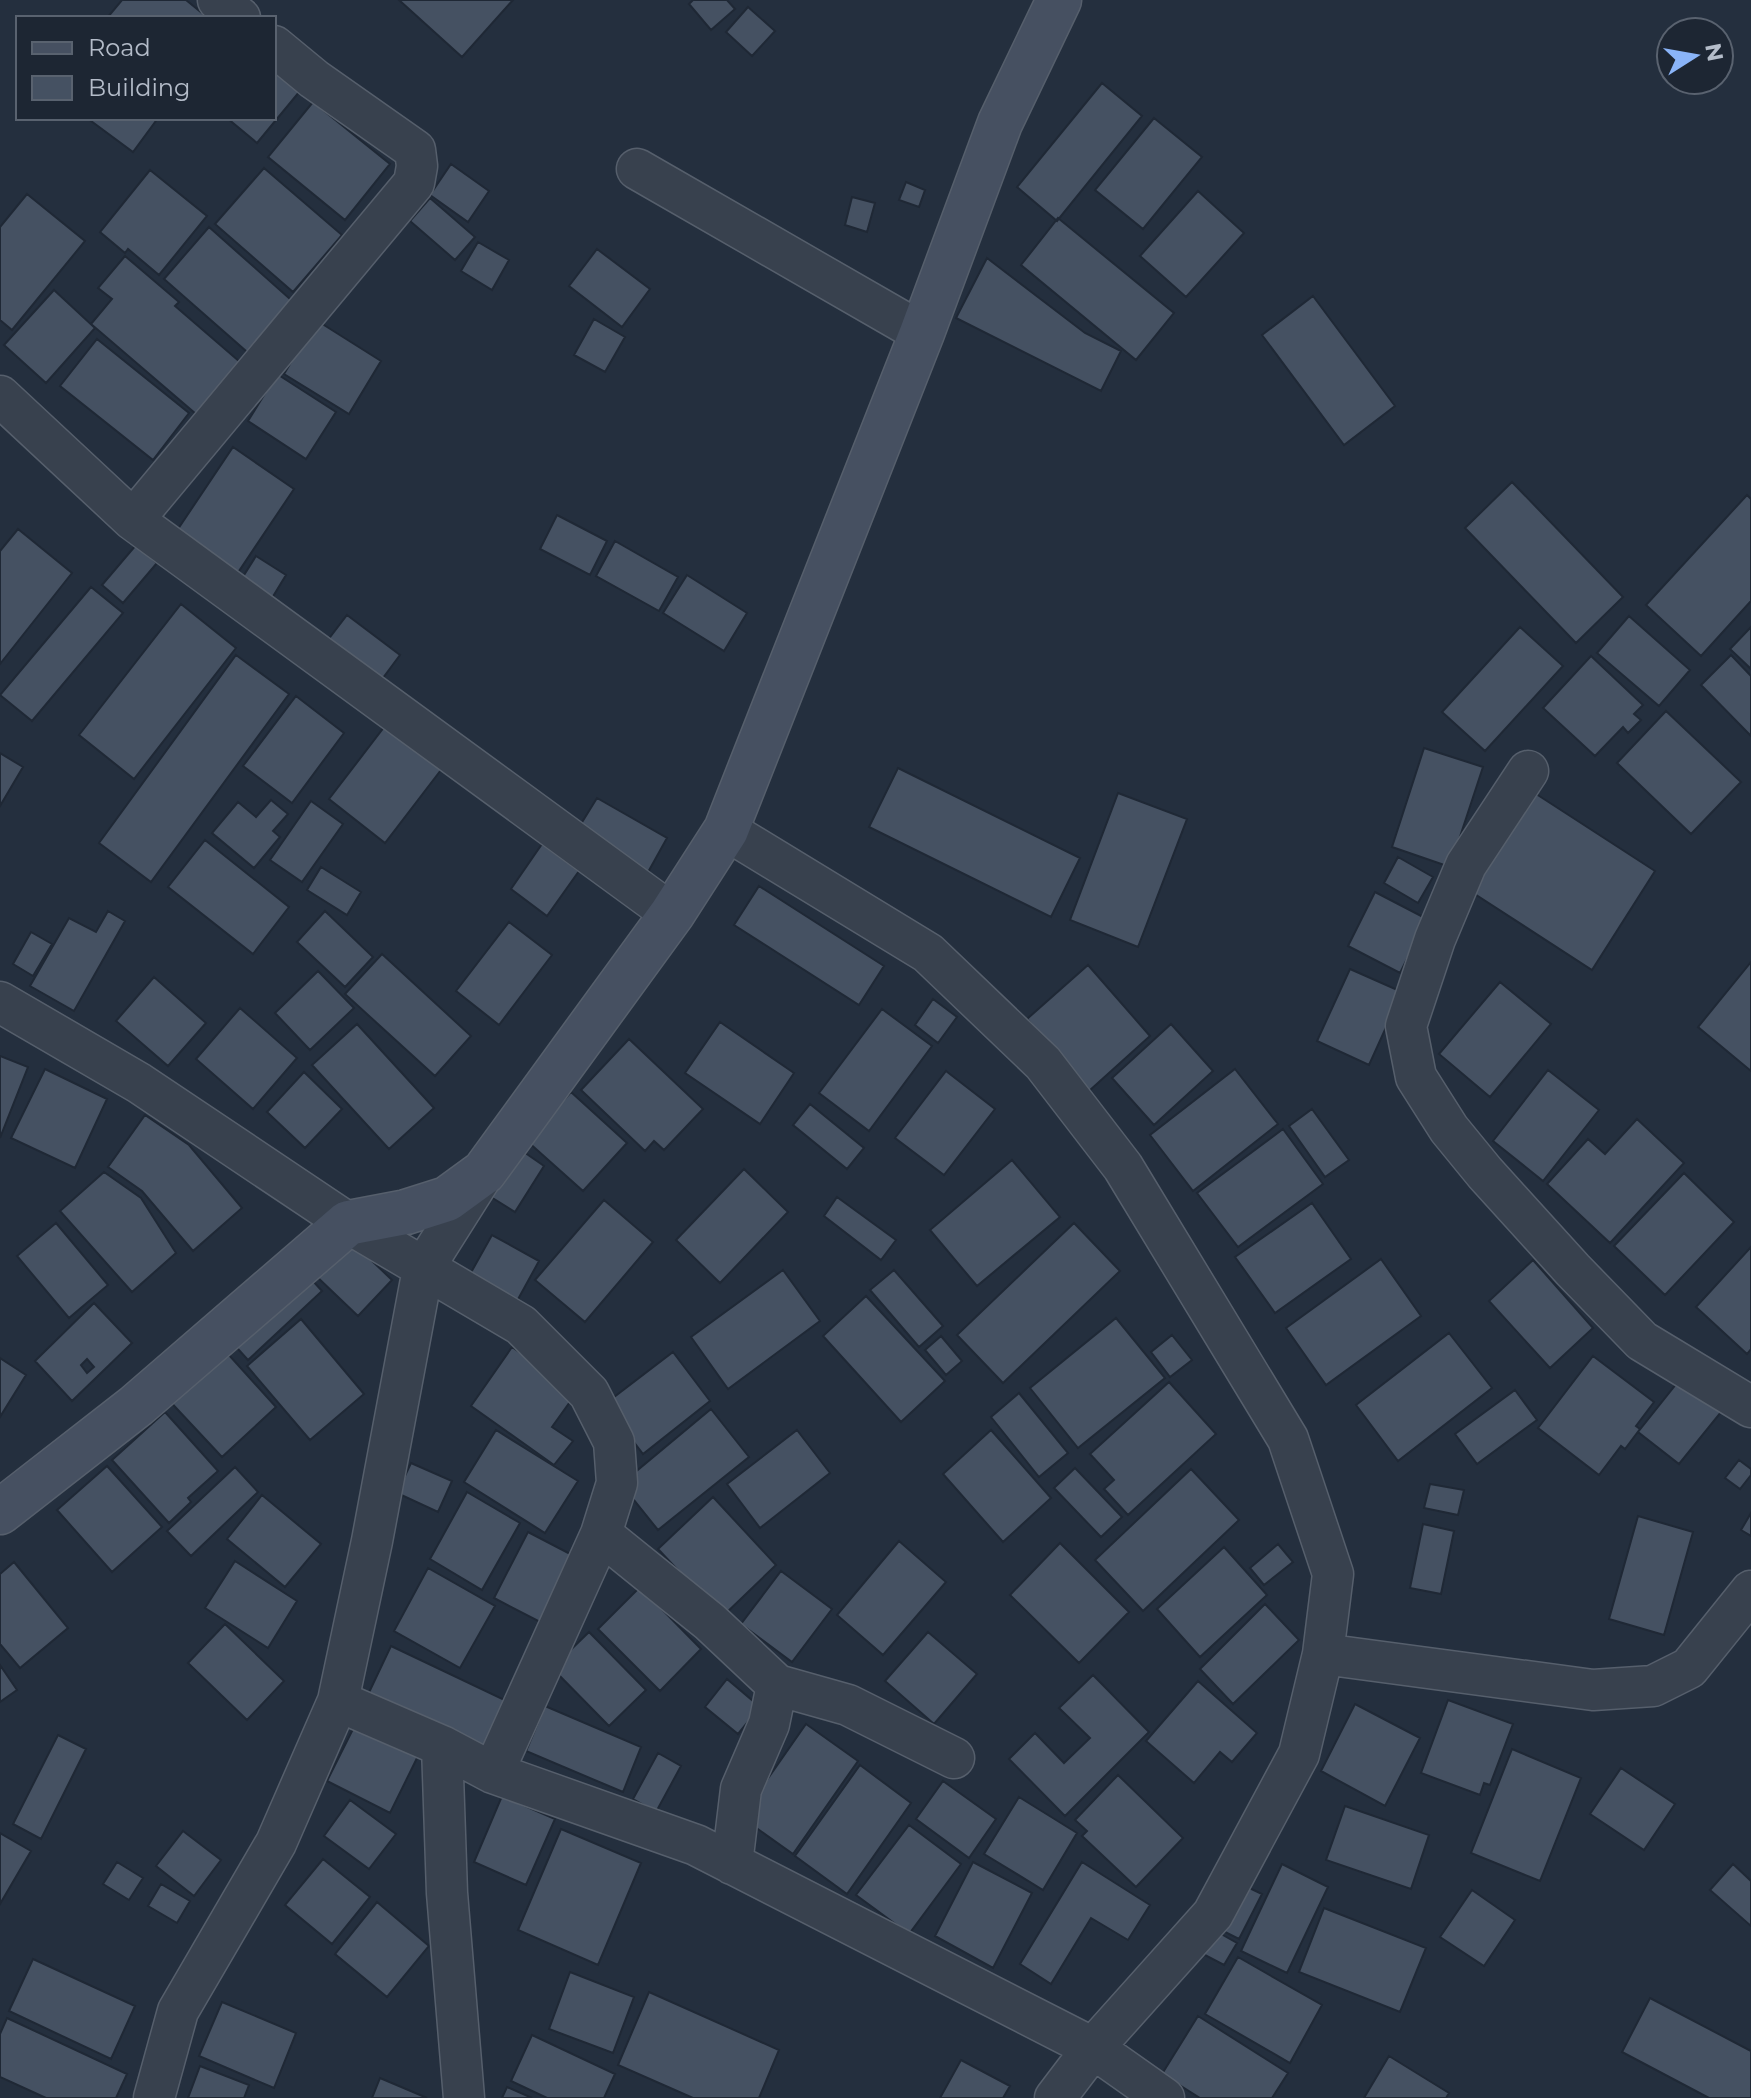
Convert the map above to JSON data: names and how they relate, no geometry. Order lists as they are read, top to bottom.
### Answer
{
  "legend": ["Road", "Building"],
  "north": "right"
}
